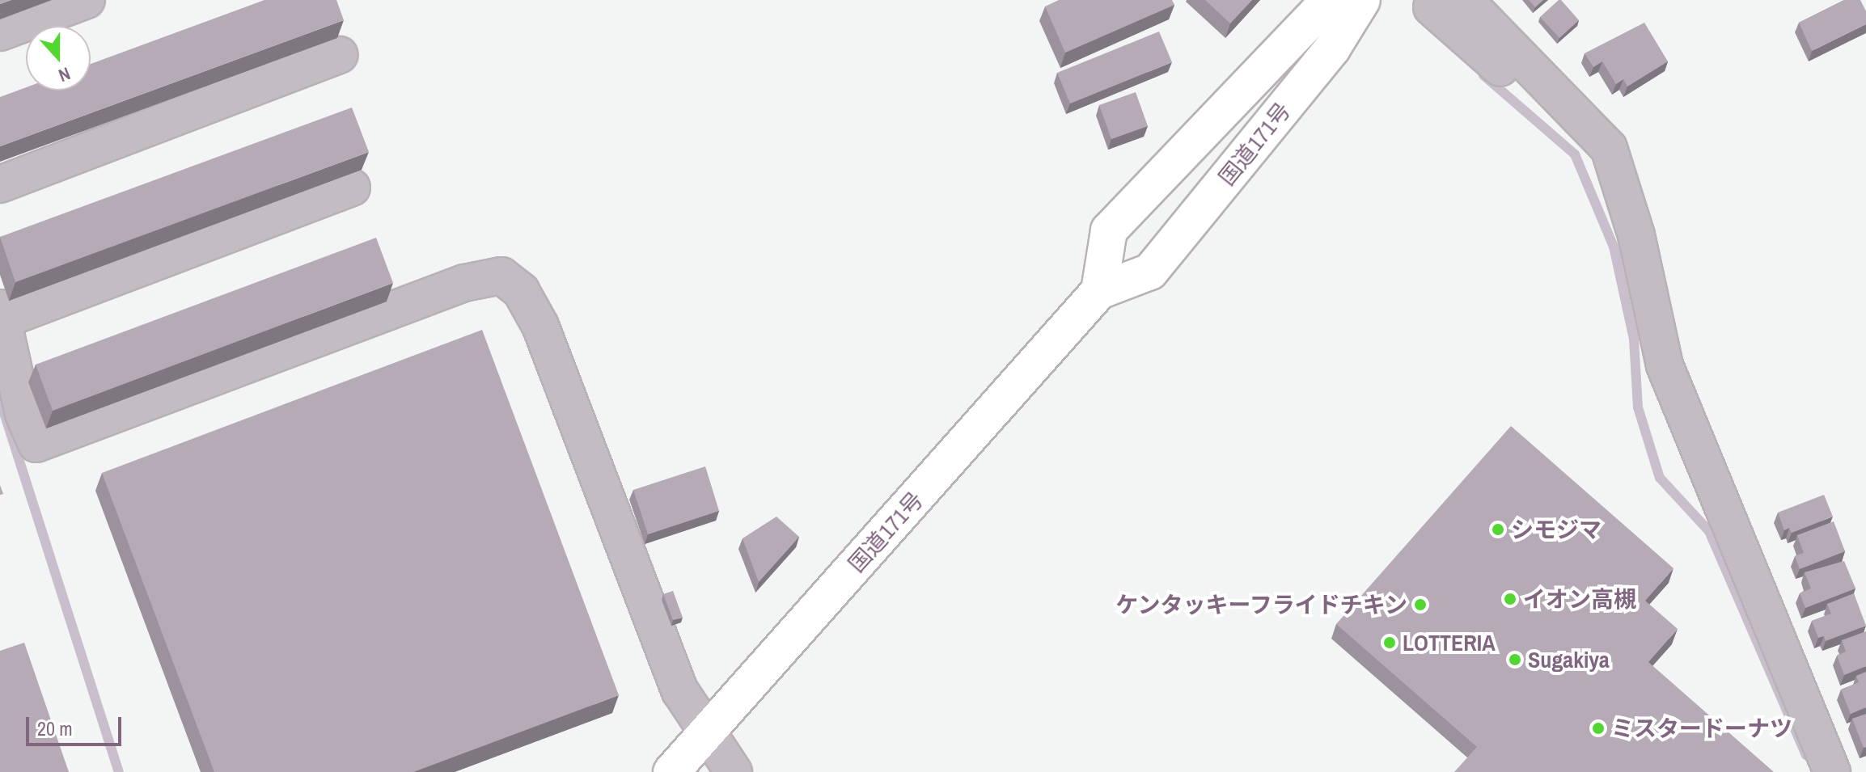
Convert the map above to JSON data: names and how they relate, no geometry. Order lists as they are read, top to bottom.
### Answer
{
  "streets": {
    "highway": ["国道171号"]
  },
  "places": [
    "シモジマ",
    "イオン高槻",
    "ケンタッキーフライドチキン",
    "LOTTERIA",
    "Sugakiya",
    "ミスタードーナツ"
  ],
  "scale_bar": "20 m",
  "north": "bottom"
}
